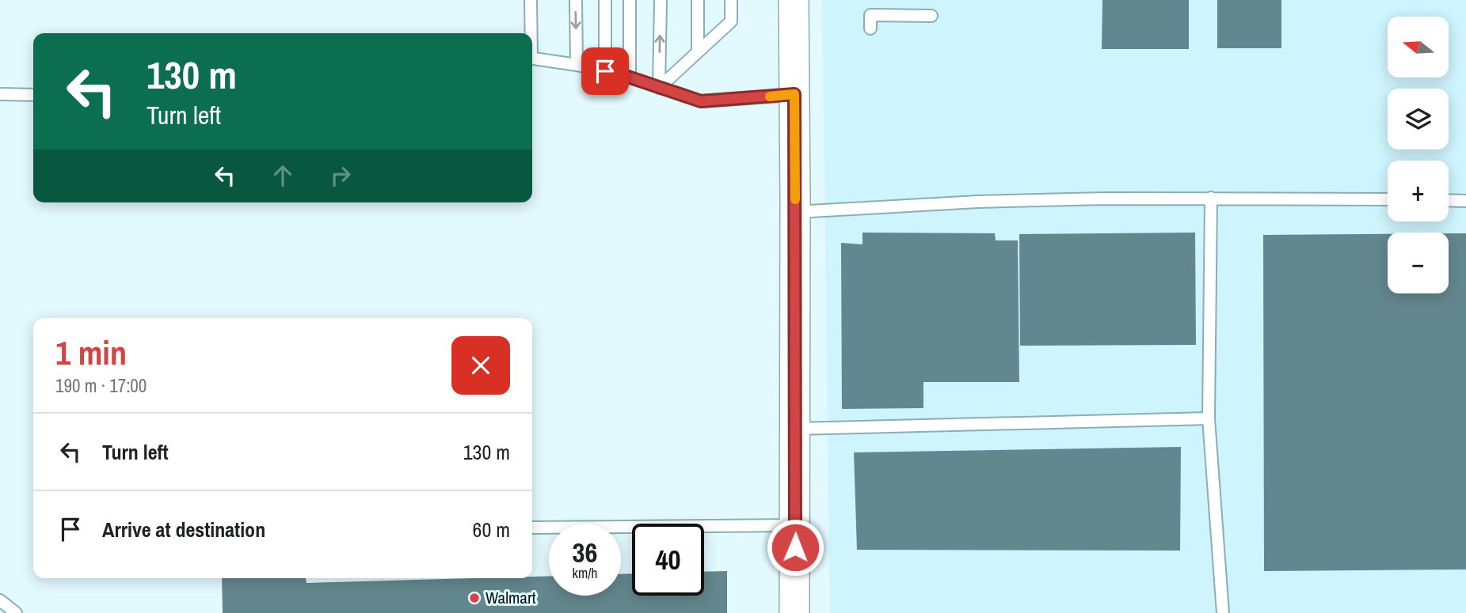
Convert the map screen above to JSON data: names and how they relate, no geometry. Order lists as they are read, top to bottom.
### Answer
{
  "places": ["Walmart"],
  "north": "left",
  "page": {
    "map_buttons": ["+", "−"],
    "turn": ["130 m", "Turn left"],
    "heading": ["1 min", "190 m · 17:00"],
    "list": [
      {
        "name": "Turn left",
        "value": "130 m"
      },
      {
        "name": "Arrive at destination",
        "value": "60 m"
      }
    ],
    "speed": "36 km/h",
    "limit": "40"
  }
}
